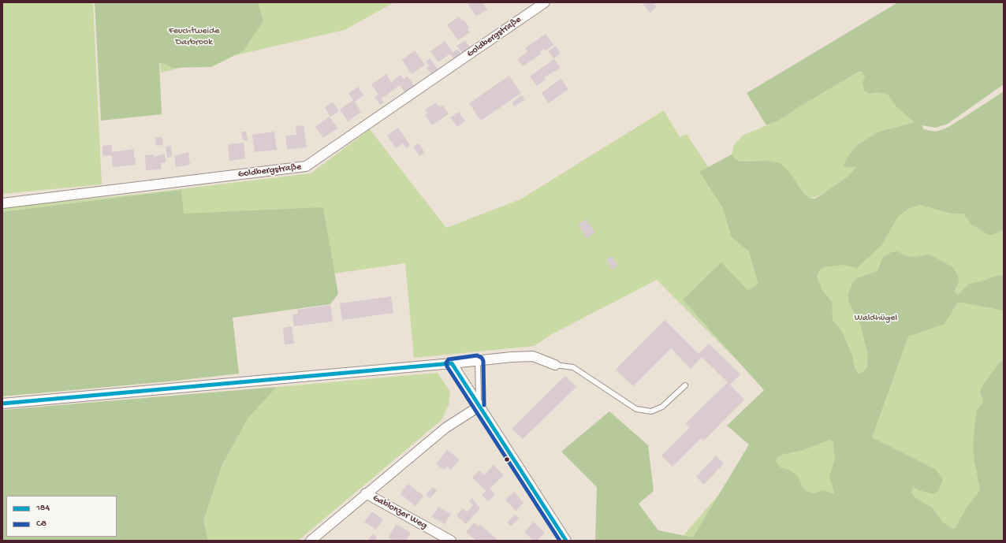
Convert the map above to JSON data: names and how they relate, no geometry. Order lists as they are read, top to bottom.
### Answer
{
  "streets": {
    "street": ["Goldbergstraße", "Gablonzer Weg"]
  },
  "parks": ["Feuchtweide Darbrook", "Waldhügel"],
  "lines": ["transit line C8", "transit line 184"],
  "legend": ["184", "C8"]
}
